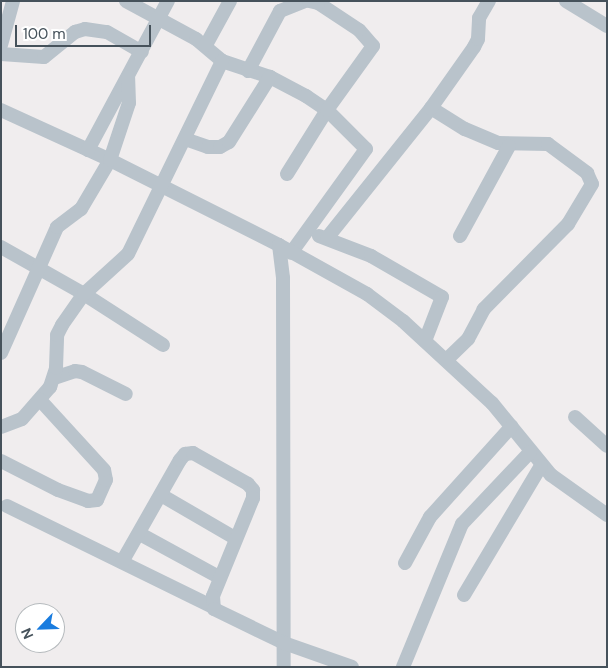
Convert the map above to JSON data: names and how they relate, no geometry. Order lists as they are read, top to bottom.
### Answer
{
  "scale_bar": "100 m",
  "north": "bottom left"
}
